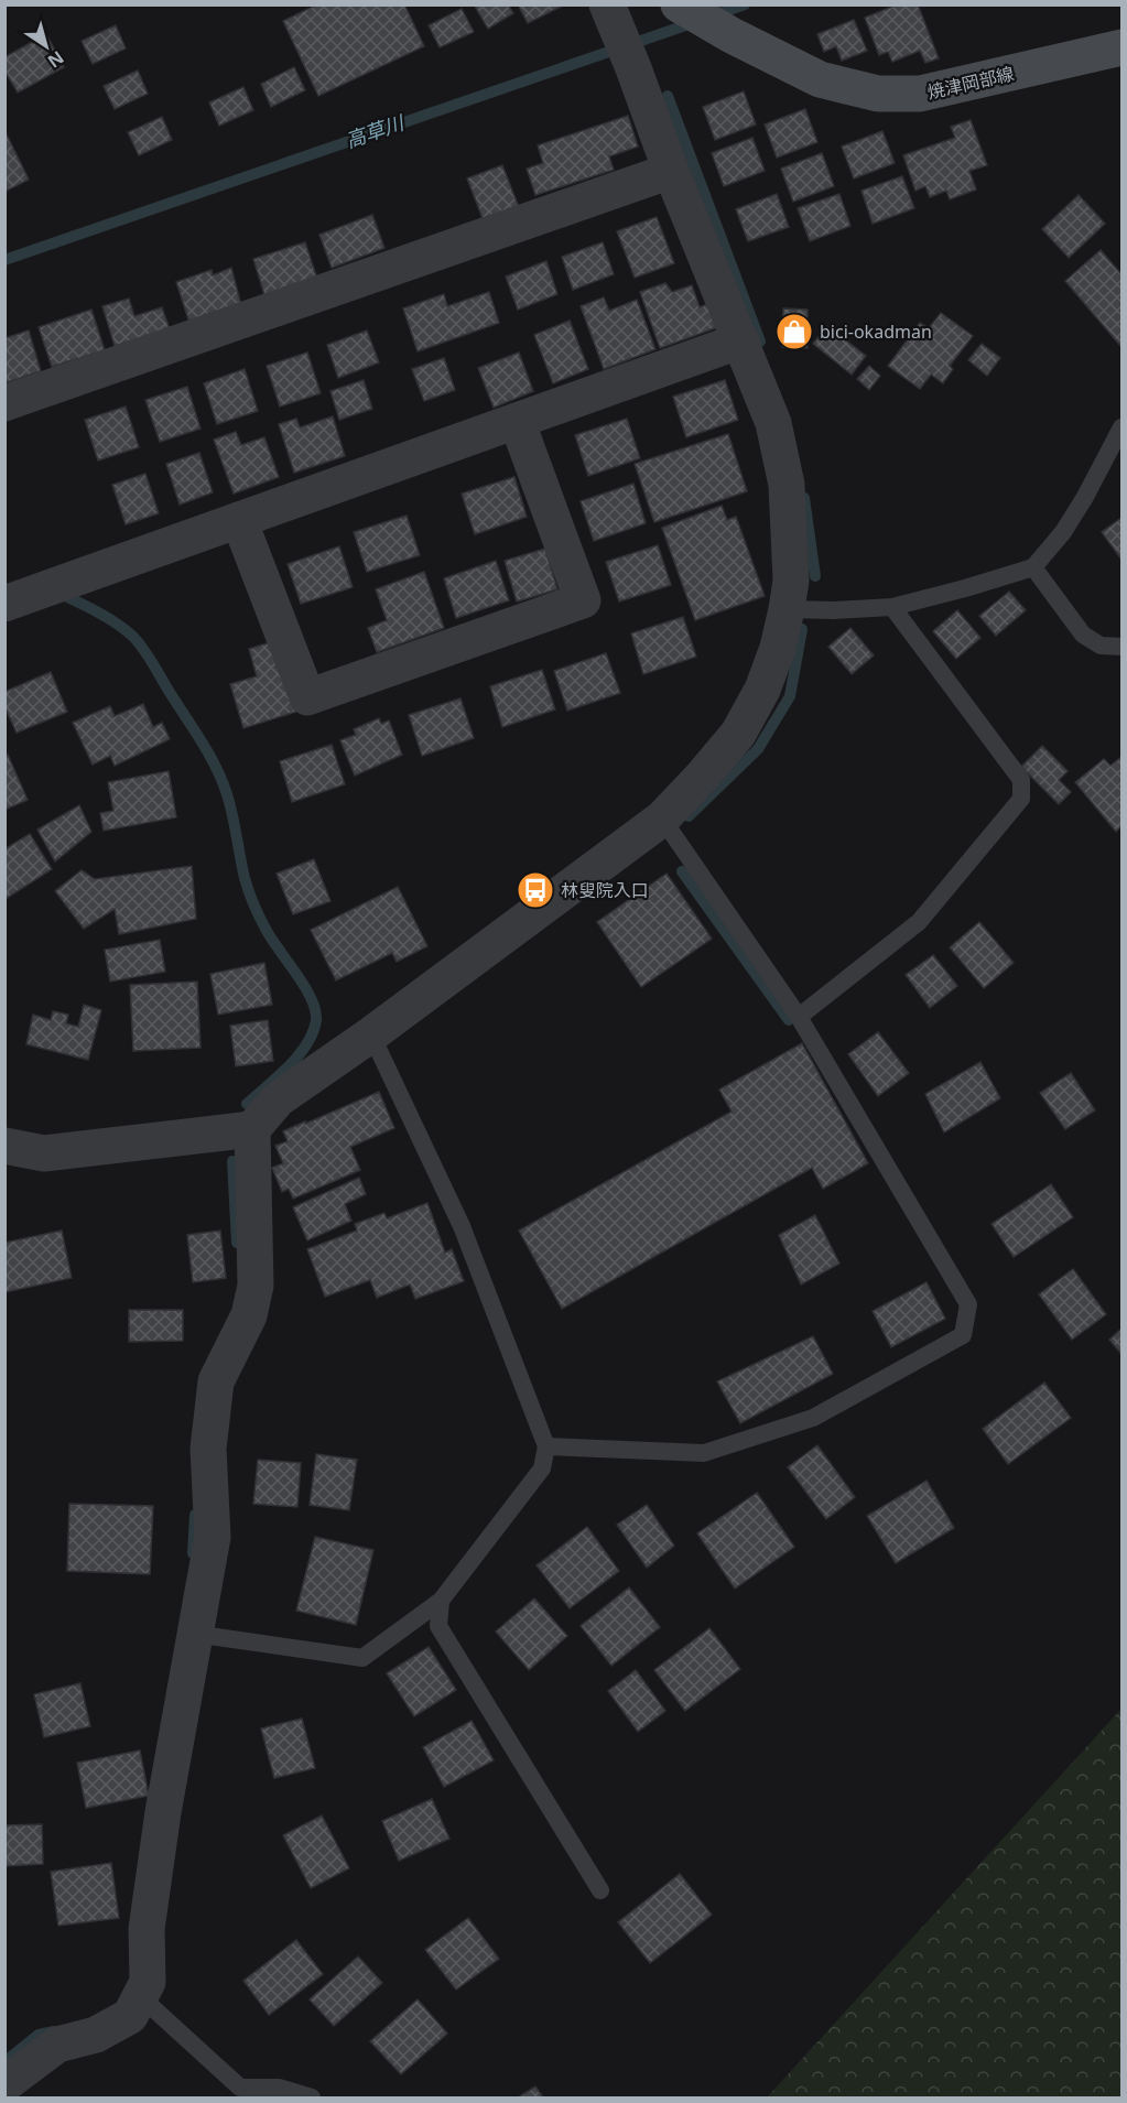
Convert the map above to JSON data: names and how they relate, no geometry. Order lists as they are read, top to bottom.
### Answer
{
  "streets": {
    "main road": ["焼津岡部線"]
  },
  "water": ["高草川"],
  "places": {
    "shop": ["bici-okadman"],
    "bus stop": ["林叟院入口"]
  },
  "north": "bottom right"
}
